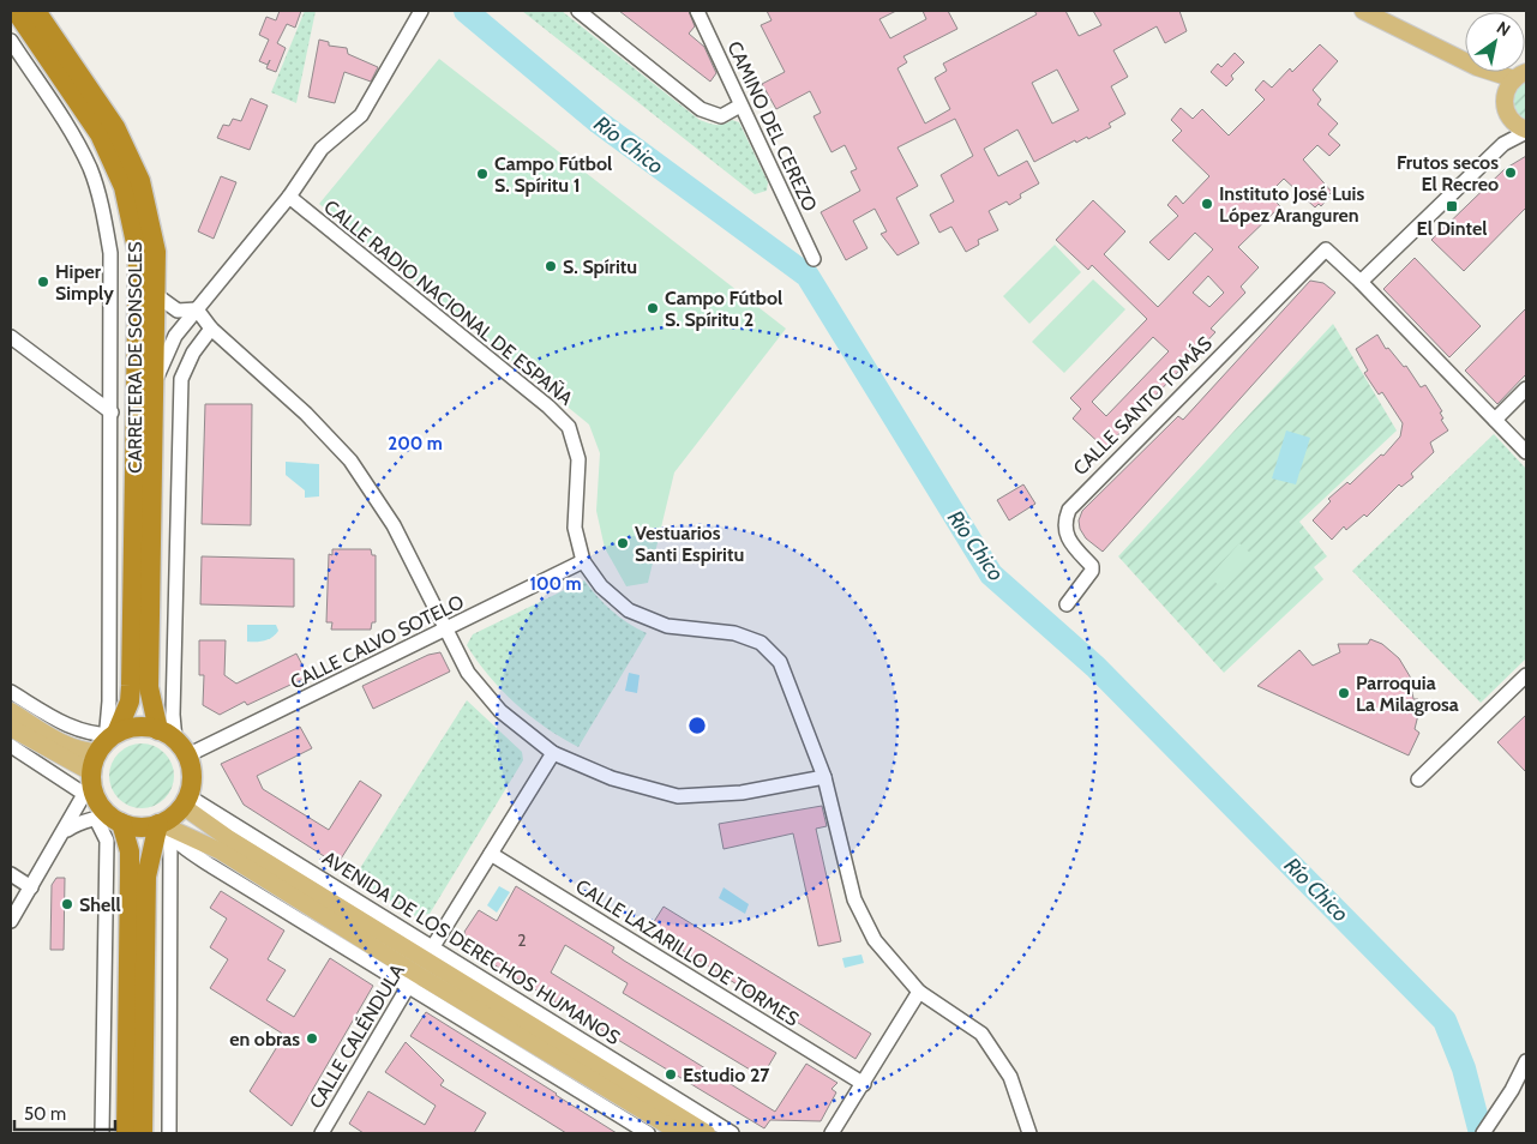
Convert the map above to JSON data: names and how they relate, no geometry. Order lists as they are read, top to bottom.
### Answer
{
  "streets": {
    "highway": ["CARRETERA DE SONSOLES"],
    "main road": ["AVENIDA DE LOS DERECHOS HUMANOS"],
    "street": [
      "CAMINO DEL CEREZO",
      "CALLE RADIO NACIONAL DE ESPAÑA",
      "CALLE SANTO TOMÁS",
      "CALLE CALVO SOTELO",
      "CALLE LAZARILLO DE TORMES",
      "CALLE CALÉNDULA"
    ]
  },
  "crossings": [
    ["CALLE RADIO NACIONAL DE ESPAÑA", "CALLE CALVO SOTELO"],
    ["CARRETERA DE SONSOLES", "CALLE CALVO SOTELO"],
    ["CARRETERA DE SONSOLES", "AVENIDA DE LOS DERECHOS HUMANOS"],
    ["CALLE CALVO SOTELO", "AVENIDA DE LOS DERECHOS HUMANOS"],
    ["AVENIDA DE LOS DERECHOS HUMANOS", "CALLE CALÉNDULA"],
    ["CALLE LAZARILLO DE TORMES", "CALLE CALÉNDULA"]
  ],
  "water": ["Río Chico"],
  "places": {
    "other": [
      "Frutos secos El Recreo",
      "Campo Fútbol S. Spíritu 1",
      "Instituto José Luis López Aranguren",
      "S. Spíritu",
      "Hiper Simply",
      "Campo Fútbol S. Spíritu 2",
      "Vestuarios Santi Espiritu",
      "Parroquia La Milagrosa",
      "Shell",
      "en obras",
      "Estudio 27"
    ],
    "transit": ["El Dintel"]
  },
  "house_numbers": ["2"],
  "scale_bar": "50 m",
  "north": "top right",
  "rings": ["200 m", "100 m"]
}
